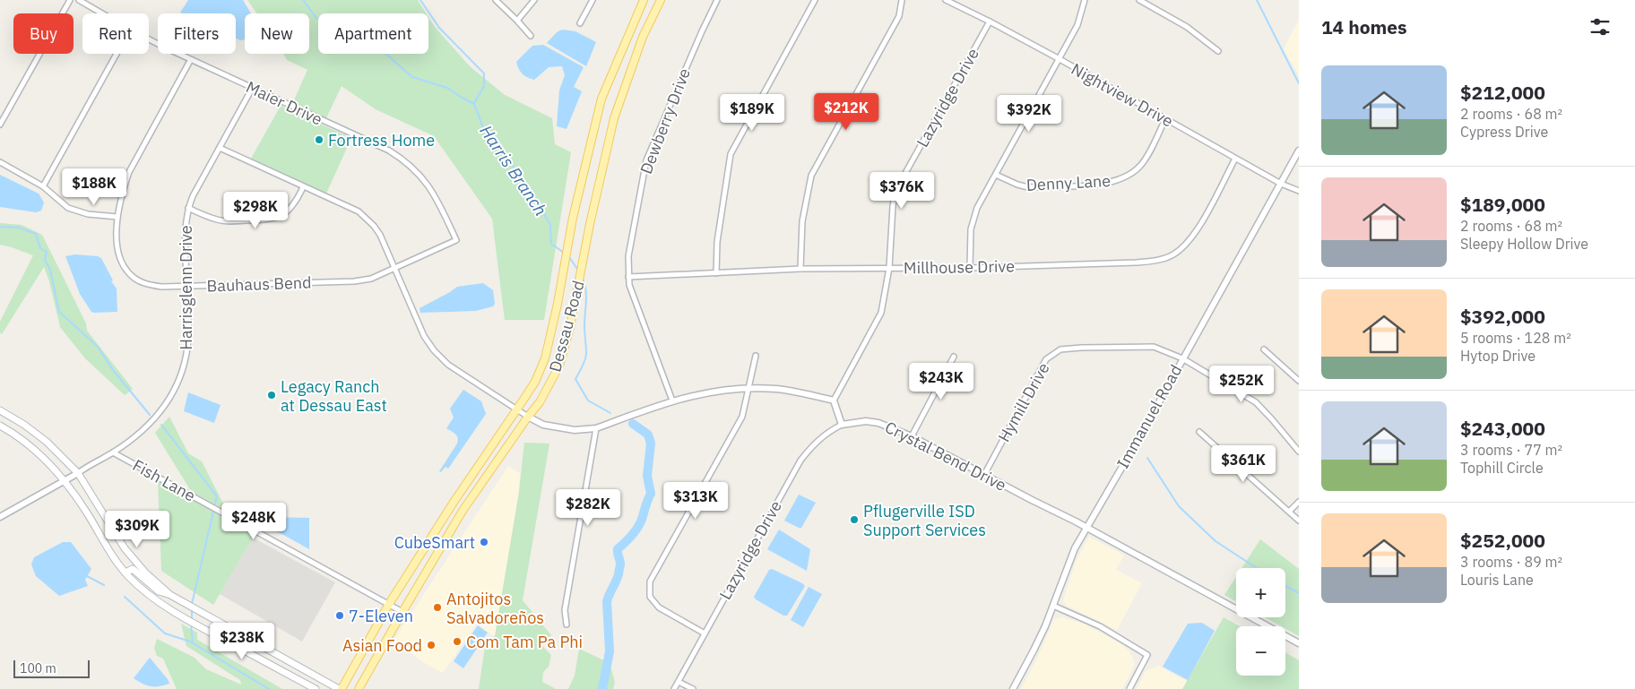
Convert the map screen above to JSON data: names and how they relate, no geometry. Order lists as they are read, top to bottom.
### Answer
{
  "streets": {
    "main road": ["Dessau Road"],
    "street": [
      "Nightview Drive",
      "Lazyridge Drive",
      "Maier Drive",
      "Dewberry Drive",
      "Denny Lane",
      "Millhouse Drive",
      "Bauhaus Bend",
      "Harrisglenn Drive",
      "Hymill Drive",
      "Immanuel Road",
      "Crystal Bend Drive",
      "Fish Lane"
    ]
  },
  "crossings": [
    ["Nightview Drive", "Lazyridge Drive"],
    ["Nightview Drive", "Denny Lane"],
    ["Nightview Drive", "Millhouse Drive"],
    ["Nightview Drive", "Immanuel Road"],
    ["Lazyridge Drive", "Millhouse Drive"],
    ["Lazyridge Drive", "Crystal Bend Drive"],
    ["Maier Drive", "Bauhaus Bend"],
    ["Maier Drive", "Harrisglenn Drive"],
    ["Dewberry Drive", "Millhouse Drive"],
    ["Bauhaus Bend", "Harrisglenn Drive"],
    ["Harrisglenn Drive", "Fish Lane"],
    ["Dessau Road", "Fish Lane"],
    ["Hymill Drive", "Immanuel Road"],
    ["Hymill Drive", "Crystal Bend Drive"],
    ["Immanuel Road", "Crystal Bend Drive"]
  ],
  "water": ["Harris Branch"],
  "places": [
    "Fortress Home",
    "Legacy Ranch at Dessau East",
    "Pflugerville ISD Support Services",
    "CubeSmart",
    "Antojitos Salvadoreños",
    "7-Eleven",
    "Com Tam Pa Phi",
    "Asian Food"
  ],
  "scale_bar": "100 m",
  "page": {
    "heading": "14 homes",
    "chip": [
      "Buy",
      "Rent",
      "Filters",
      "New",
      "Apartment"
    ],
    "list": [
      {
        "name": "$212,000",
        "note": "2 rooms · 68 m² · Cypress Drive"
      },
      {
        "name": "$189,000",
        "note": "2 rooms · 68 m² · Sleepy Hollow Drive"
      },
      {
        "name": "$392,000",
        "note": "5 rooms · 128 m² · Hytop Drive"
      },
      {
        "name": "$243,000",
        "note": "3 rooms · 77 m² · Tophill Circle"
      },
      {
        "name": "$252,000",
        "note": "3 rooms · 89 m² · Louris Lane"
      }
    ],
    "price": [
      "$212K",
      "$189K",
      "$392K",
      "$188K",
      "$376K",
      "$298K",
      "$243K",
      "$252K",
      "$361K",
      "$313K",
      "$282K",
      "$248K",
      "$309K",
      "$238K"
    ],
    "map_buttons": ["+", "−"],
    "scale": "100 m"
  }
}
